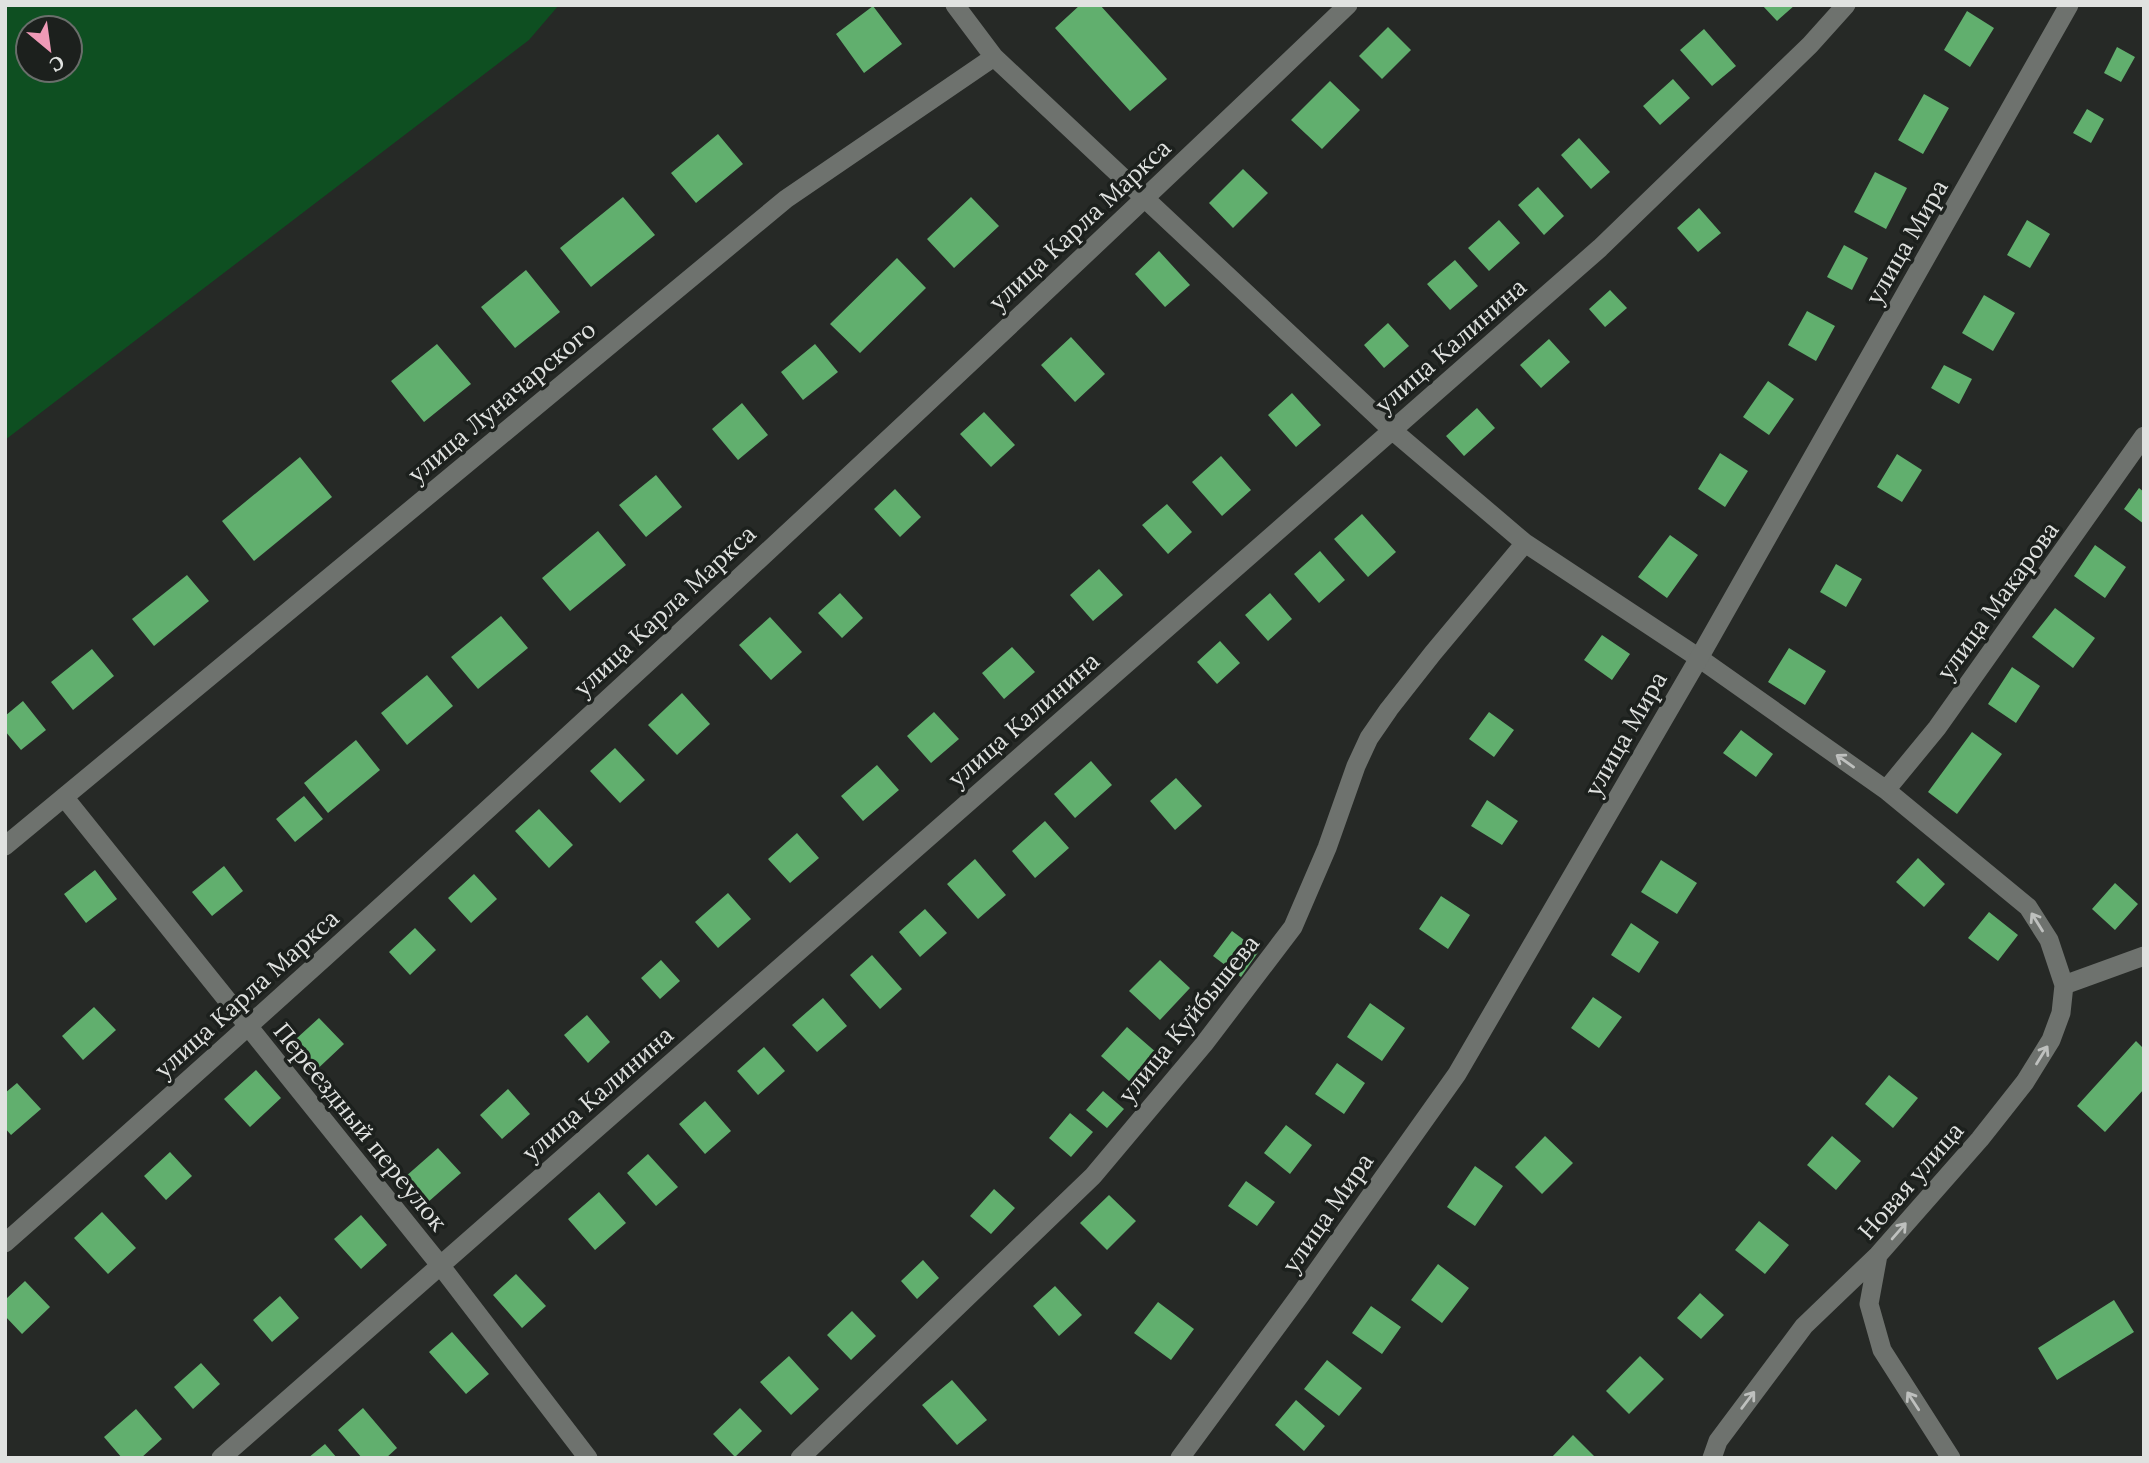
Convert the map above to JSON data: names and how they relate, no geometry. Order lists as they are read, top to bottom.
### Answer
{
  "streets": {
    "street": [
      "улица Карла Маркса",
      "улица Мира",
      "улица Калинина",
      "улица Луначарского",
      "улица Макарова",
      "улица Куйбышева",
      "Переездный переулок",
      "Новая улица"
    ]
  },
  "crossings": [
    ["улица Карла Маркса", "Переездный переулок"],
    ["улица Калинина", "Переездный переулок"],
    ["улица Луначарского", "Переездный переулок"]
  ],
  "one_way": ["Новая улица"],
  "north": "bottom right"
}
